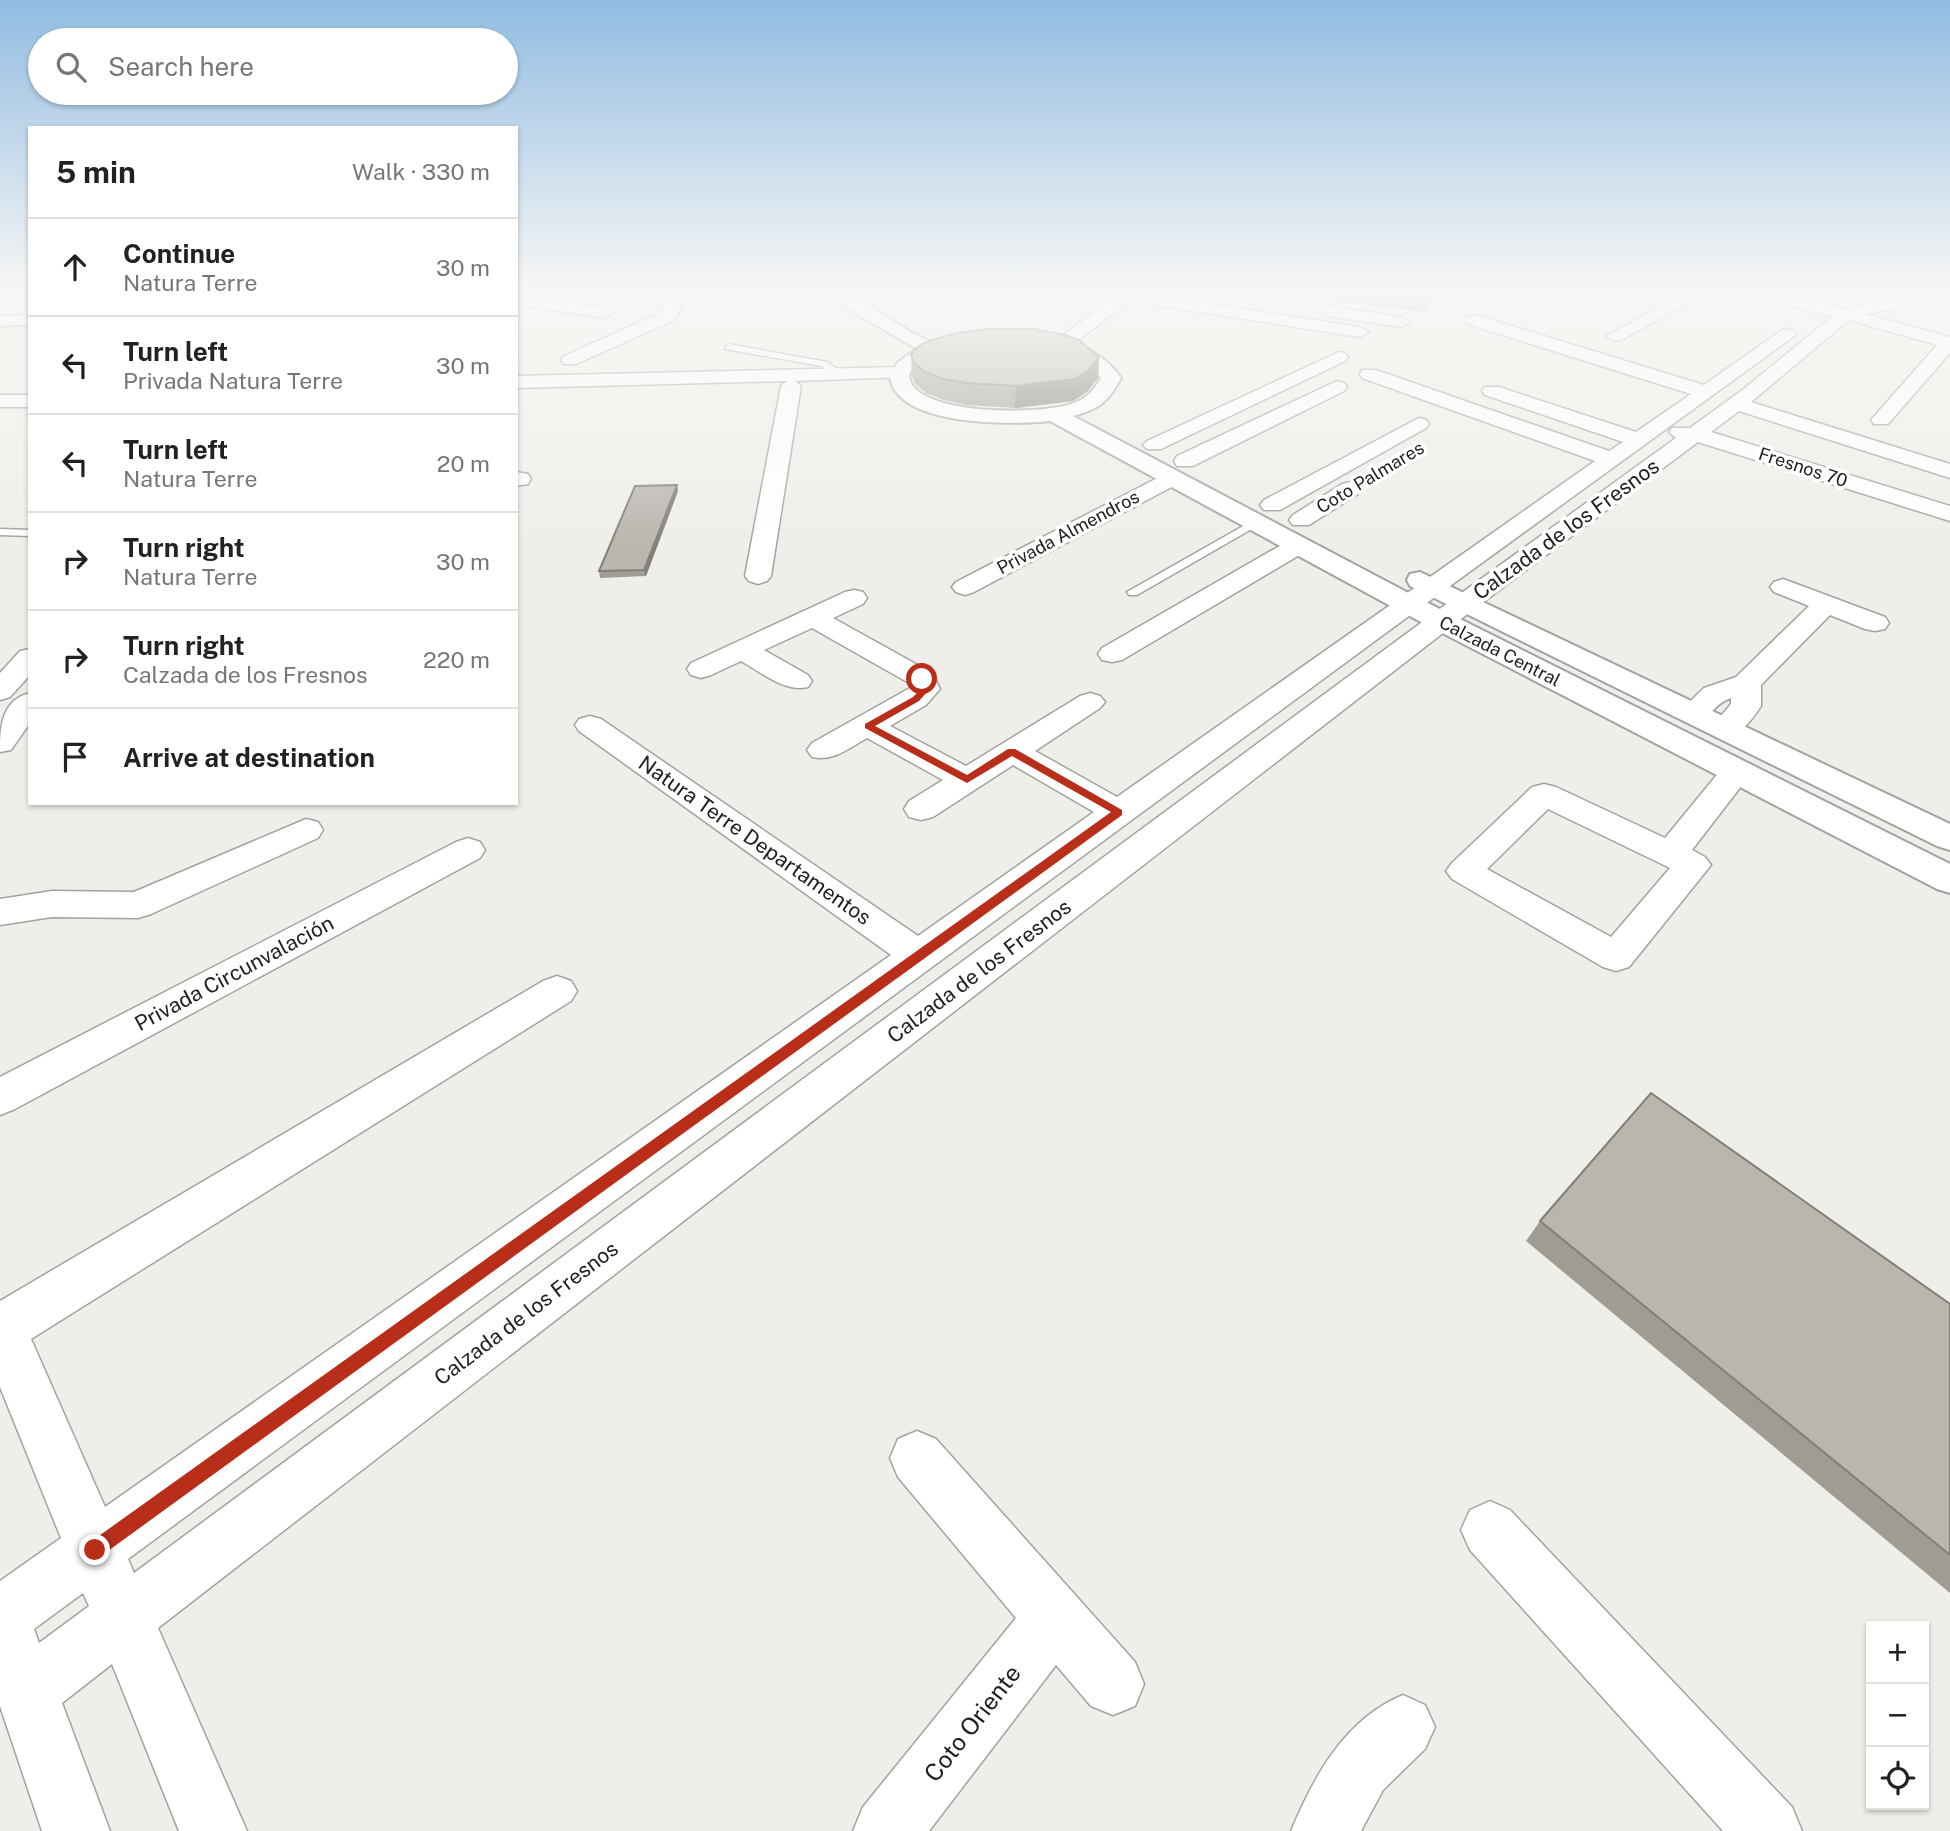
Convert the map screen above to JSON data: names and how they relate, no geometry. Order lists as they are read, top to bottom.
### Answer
{
  "streets": {
    "street": [
      "Fresnos 70",
      "Coto Palmares",
      "Calzada de los Fresnos",
      "Privada Almendros",
      "Calzada Central",
      "Natura Terre Departamentos",
      "Privada Circunvalación",
      "Coto Oriente"
    ]
  },
  "crossings": [
    ["Fresnos 70", "Calzada de los Fresnos"],
    ["Coto Palmares", "Calzada Central"],
    ["Calzada de los Fresnos", "Calzada Central"],
    ["Calzada de los Fresnos", "Natura Terre Departamentos"],
    ["Privada Almendros", "Calzada Central"]
  ],
  "page": {
    "search": "Search here",
    "heading": ["5 min", "Walk · 330 m"],
    "list": [
      ["Continue", "Natura Terre", "30 m"],
      ["Turn left", "Privada Natura Terre", "30 m"],
      ["Turn left", "Natura Terre", "20 m"],
      ["Turn right", "Natura Terre", "30 m"],
      ["Turn right", "Calzada de los Fresnos", "220 m"],
      "Arrive at destination"
    ],
    "map_buttons": ["+", "−"]
  }
}
